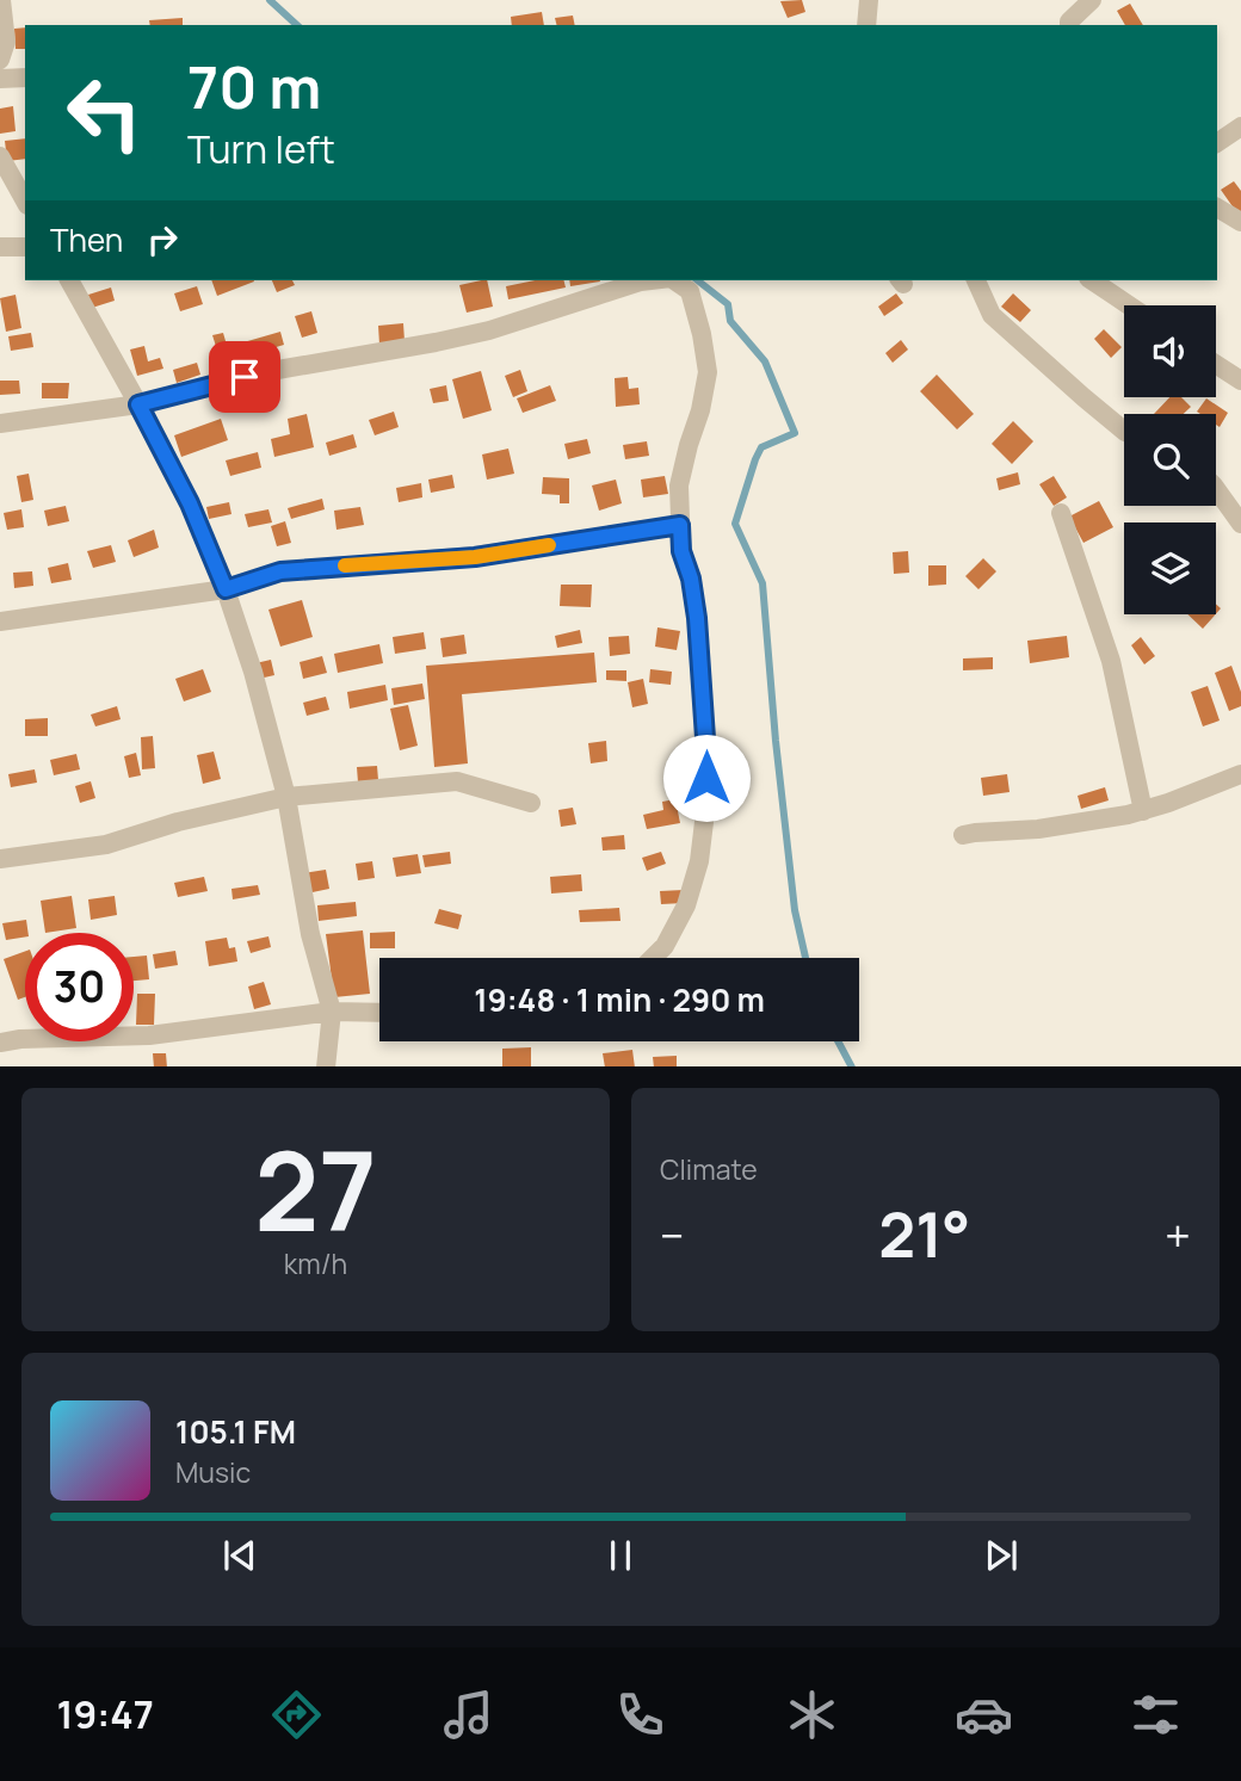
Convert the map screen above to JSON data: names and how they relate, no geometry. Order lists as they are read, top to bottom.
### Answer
{
  "page": {
    "turn": ["70 m", "Turn left"],
    "then": "Then",
    "limit": "30",
    "trip": "19:48 · 1 min · 290 m",
    "tile": [
      ["27", "km/h"],
      "Climate"
    ],
    "heat": ["−", "21°", "+"],
    "song": ["105.1 FM", "Music"],
    "tabs": "19:47"
  }
}
